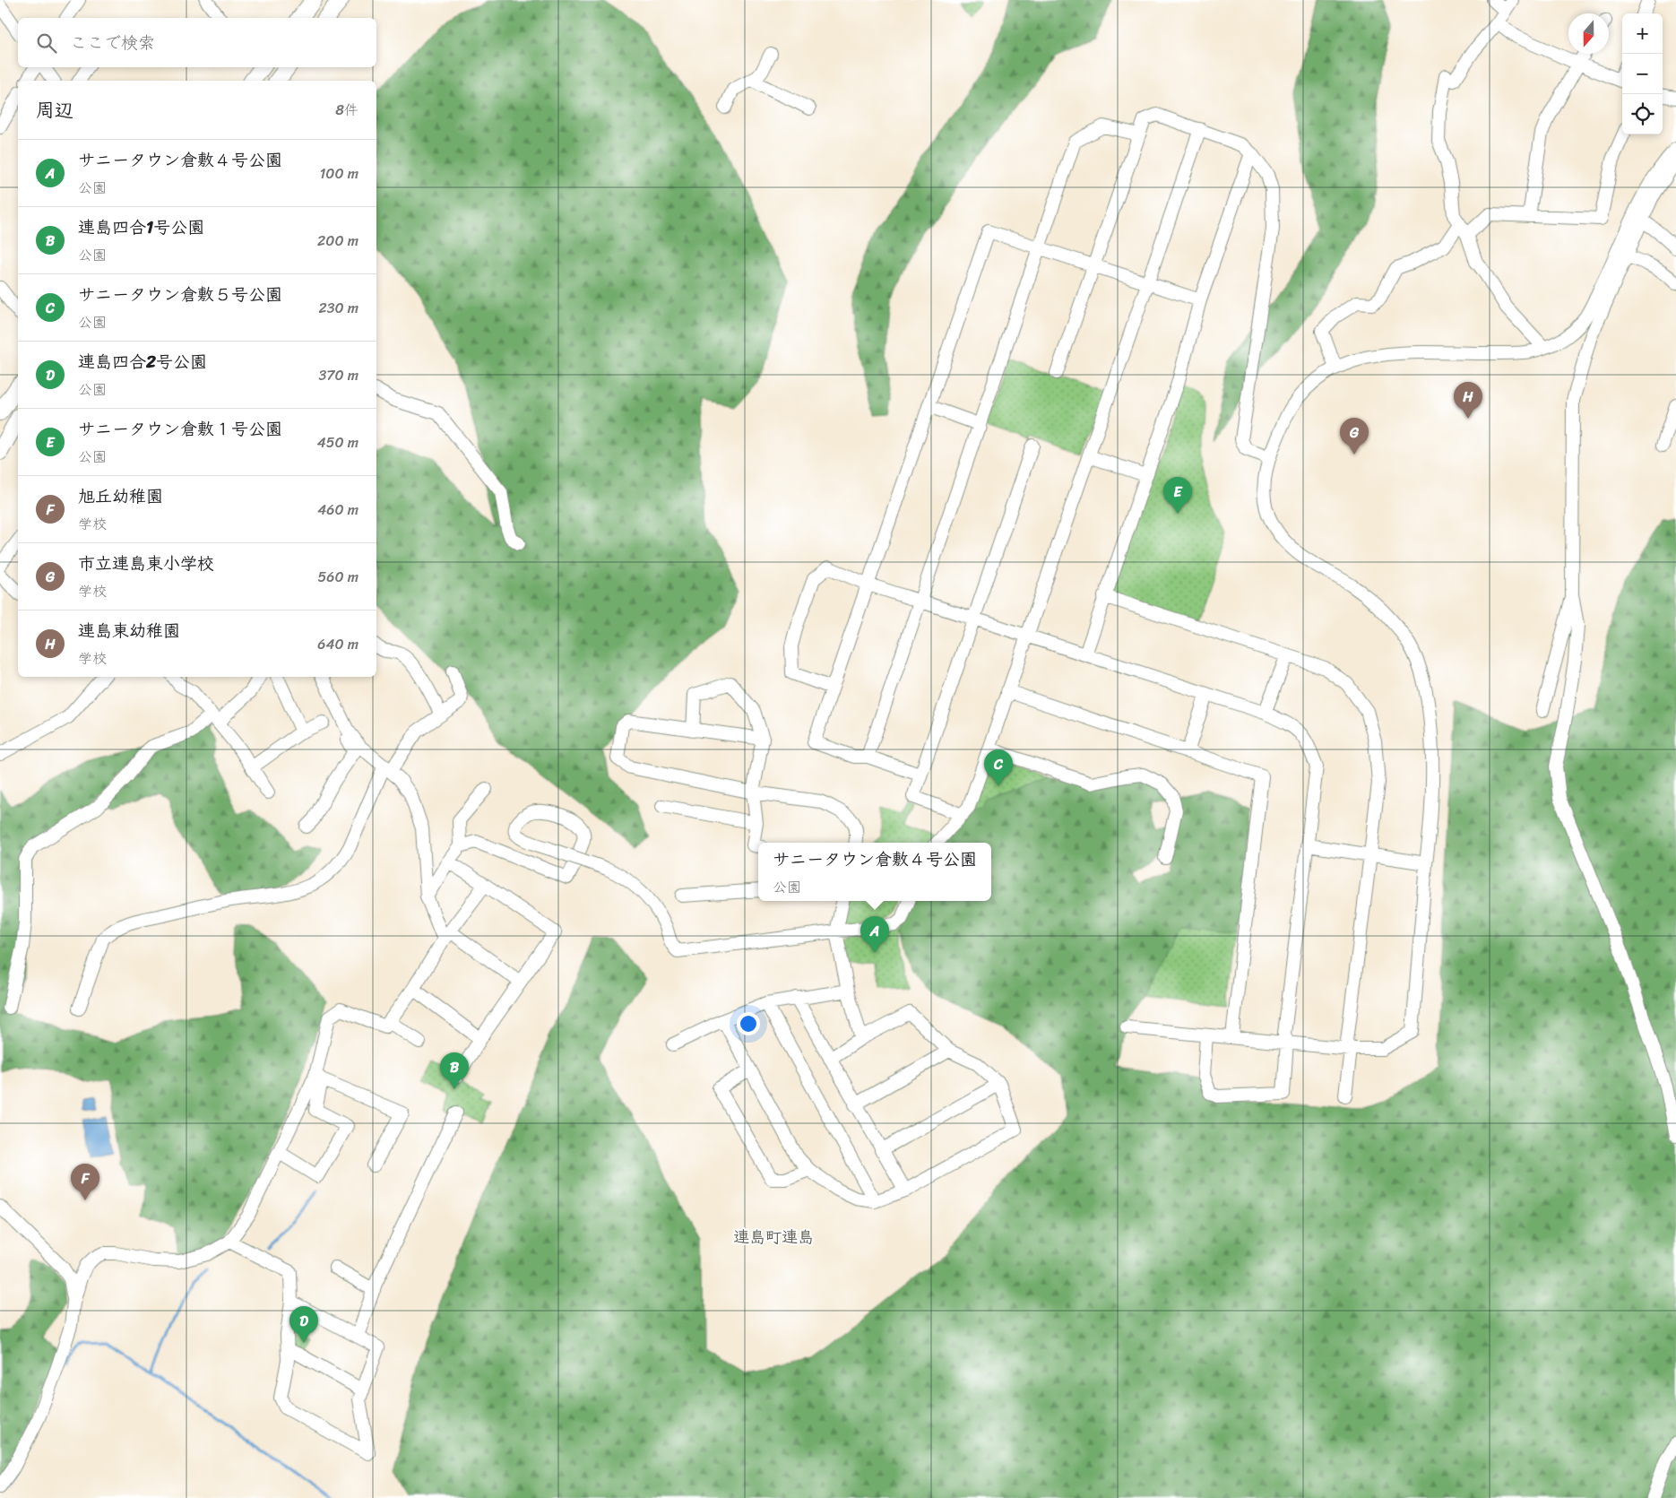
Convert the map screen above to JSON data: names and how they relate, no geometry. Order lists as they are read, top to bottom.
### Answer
{
  "districts": ["連島町連島"],
  "north": "bottom",
  "page": {
    "map_buttons": ["+", "−"],
    "search": "ここで検索",
    "heading": ["周辺", "8件"],
    "list": [
      {
        "mark": "A",
        "name": "サニータウン倉敷４号公園",
        "note": "公園",
        "value": "100 m"
      },
      {
        "mark": "B",
        "name": "連島四合1号公園",
        "note": "公園",
        "value": "200 m"
      },
      {
        "mark": "C",
        "name": "サニータウン倉敷５号公園",
        "note": "公園",
        "value": "230 m"
      },
      {
        "mark": "D",
        "name": "連島四合2号公園",
        "note": "公園",
        "value": "370 m"
      },
      {
        "mark": "E",
        "name": "サニータウン倉敷１号公園",
        "note": "公園",
        "value": "450 m"
      },
      {
        "mark": "F",
        "name": "旭丘幼稚園",
        "note": "学校",
        "value": "460 m"
      },
      {
        "mark": "G",
        "name": "市立連島東小学校",
        "note": "学校",
        "value": "560 m"
      },
      {
        "mark": "H",
        "name": "連島東幼稚園",
        "note": "学校",
        "value": "640 m"
      }
    ],
    "pins": [
      "H",
      "G",
      "E",
      "C",
      "A",
      "B",
      "F",
      "D"
    ],
    "popup": ["サニータウン倉敷４号公園", "公園"]
  }
}
